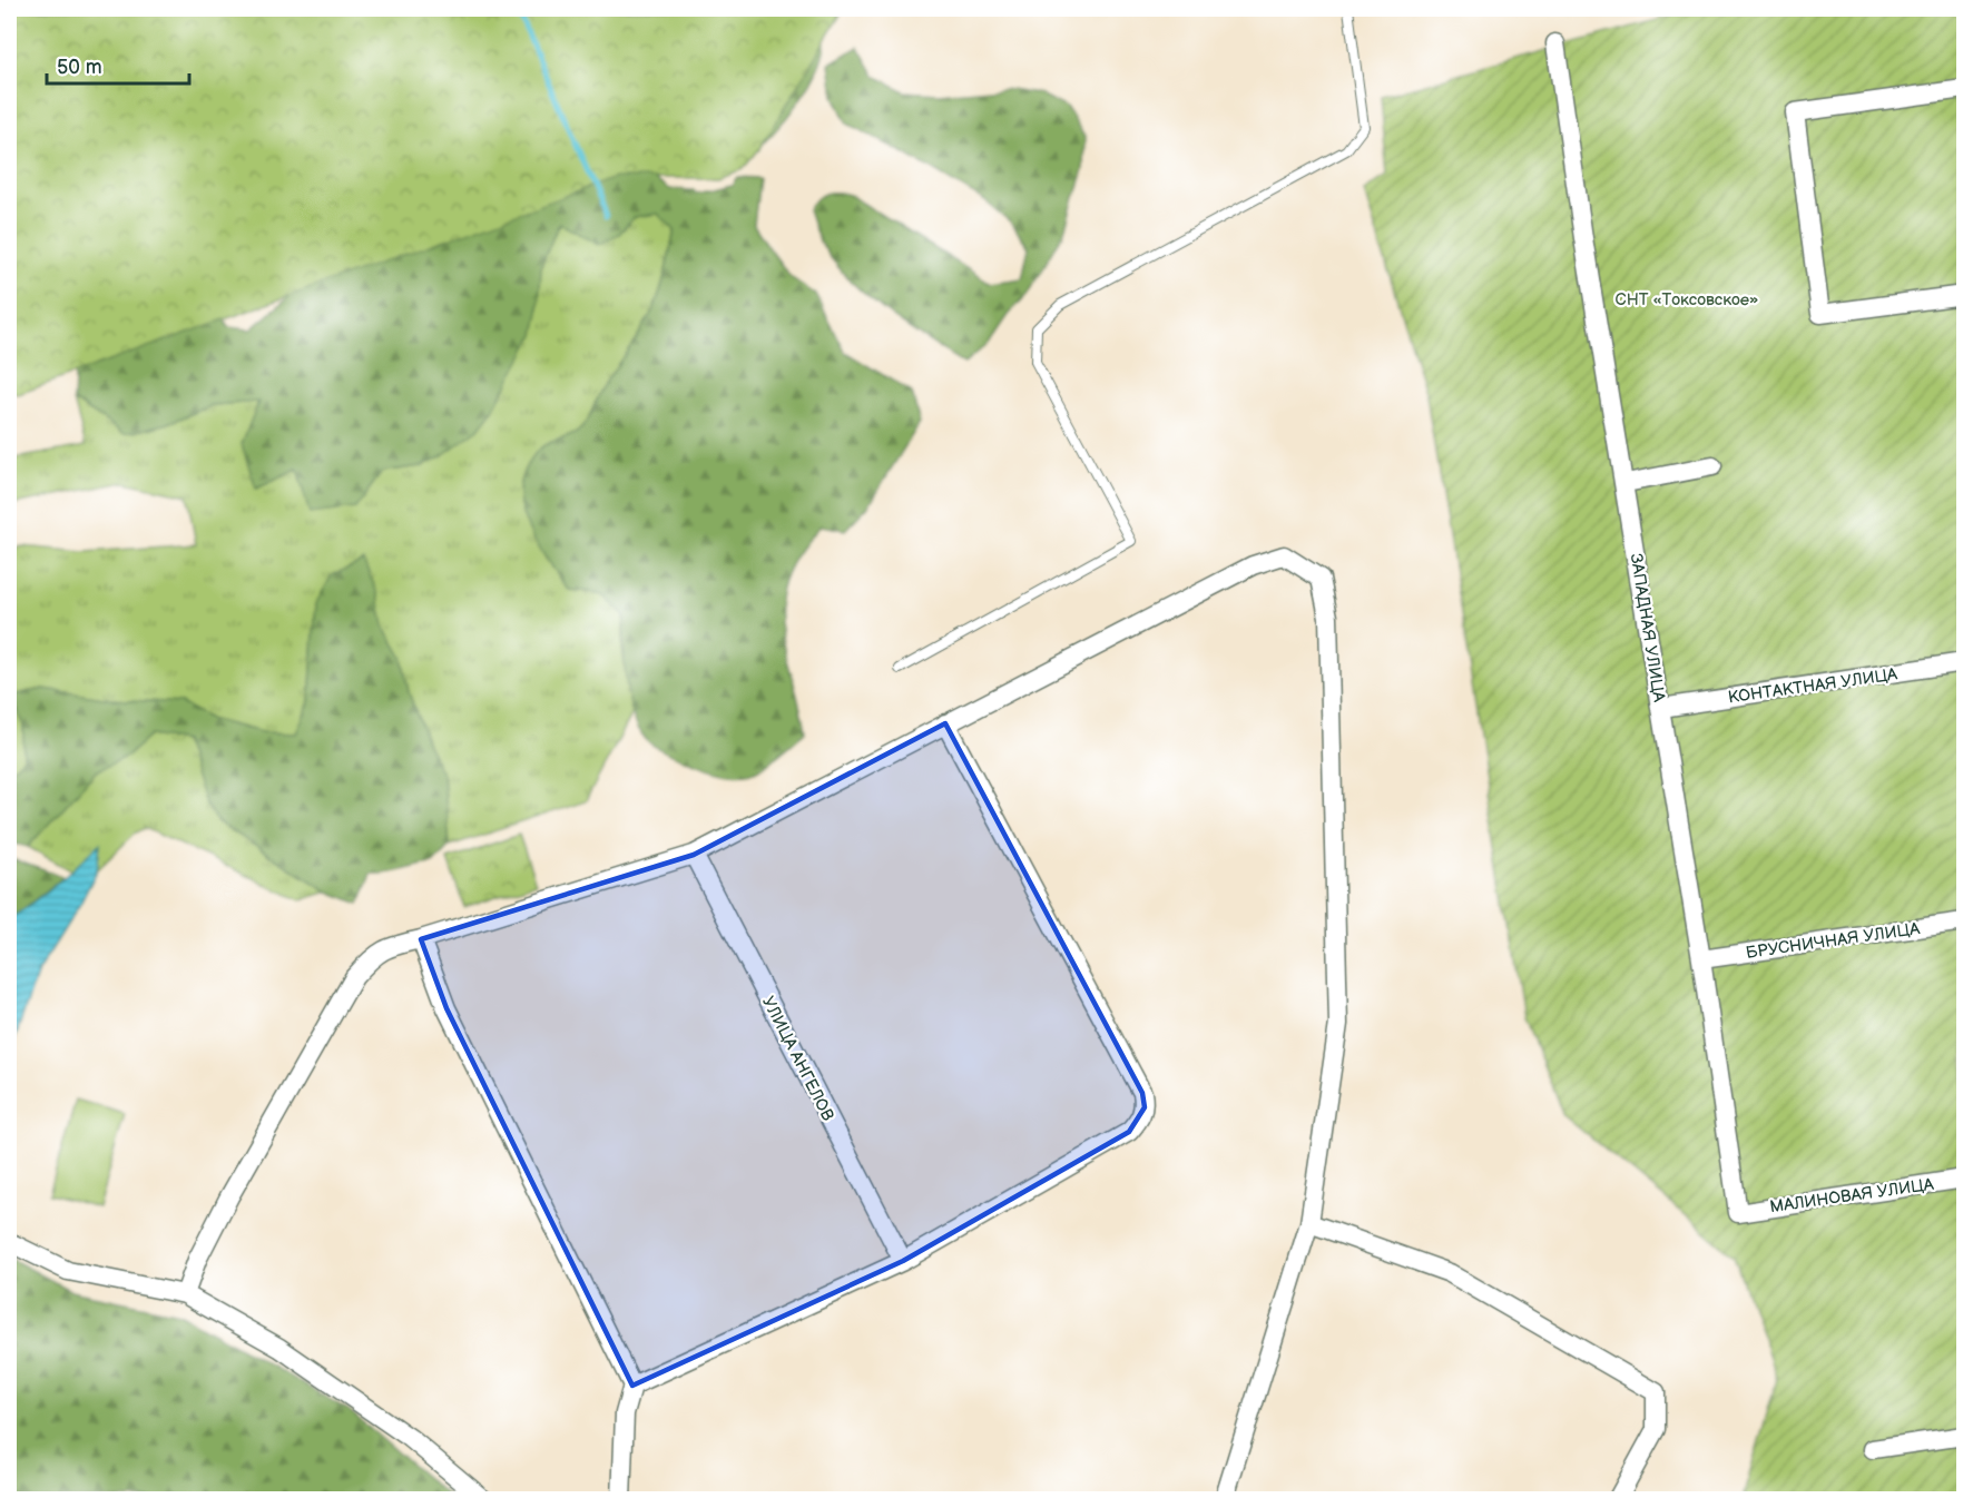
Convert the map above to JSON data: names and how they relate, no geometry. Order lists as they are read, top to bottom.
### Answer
{
  "streets": {
    "street": [
      "ЗАПАДНАЯ УЛИЦА",
      "КОНТАКТНАЯ УЛИЦА",
      "БРУСНИЧНАЯ УЛИЦА",
      "УЛИЦА АНГЕЛОВ",
      "МАЛИНОВАЯ УЛИЦА"
    ]
  },
  "crossings": [
    ["ЗАПАДНАЯ УЛИЦА", "КОНТАКТНАЯ УЛИЦА"],
    ["ЗАПАДНАЯ УЛИЦА", "БРУСНИЧНАЯ УЛИЦА"],
    ["ЗАПАДНАЯ УЛИЦА", "МАЛИНОВАЯ УЛИЦА"]
  ],
  "parks": ["СНТ «Токсовское»"],
  "scale_bar": "50 m"
}
